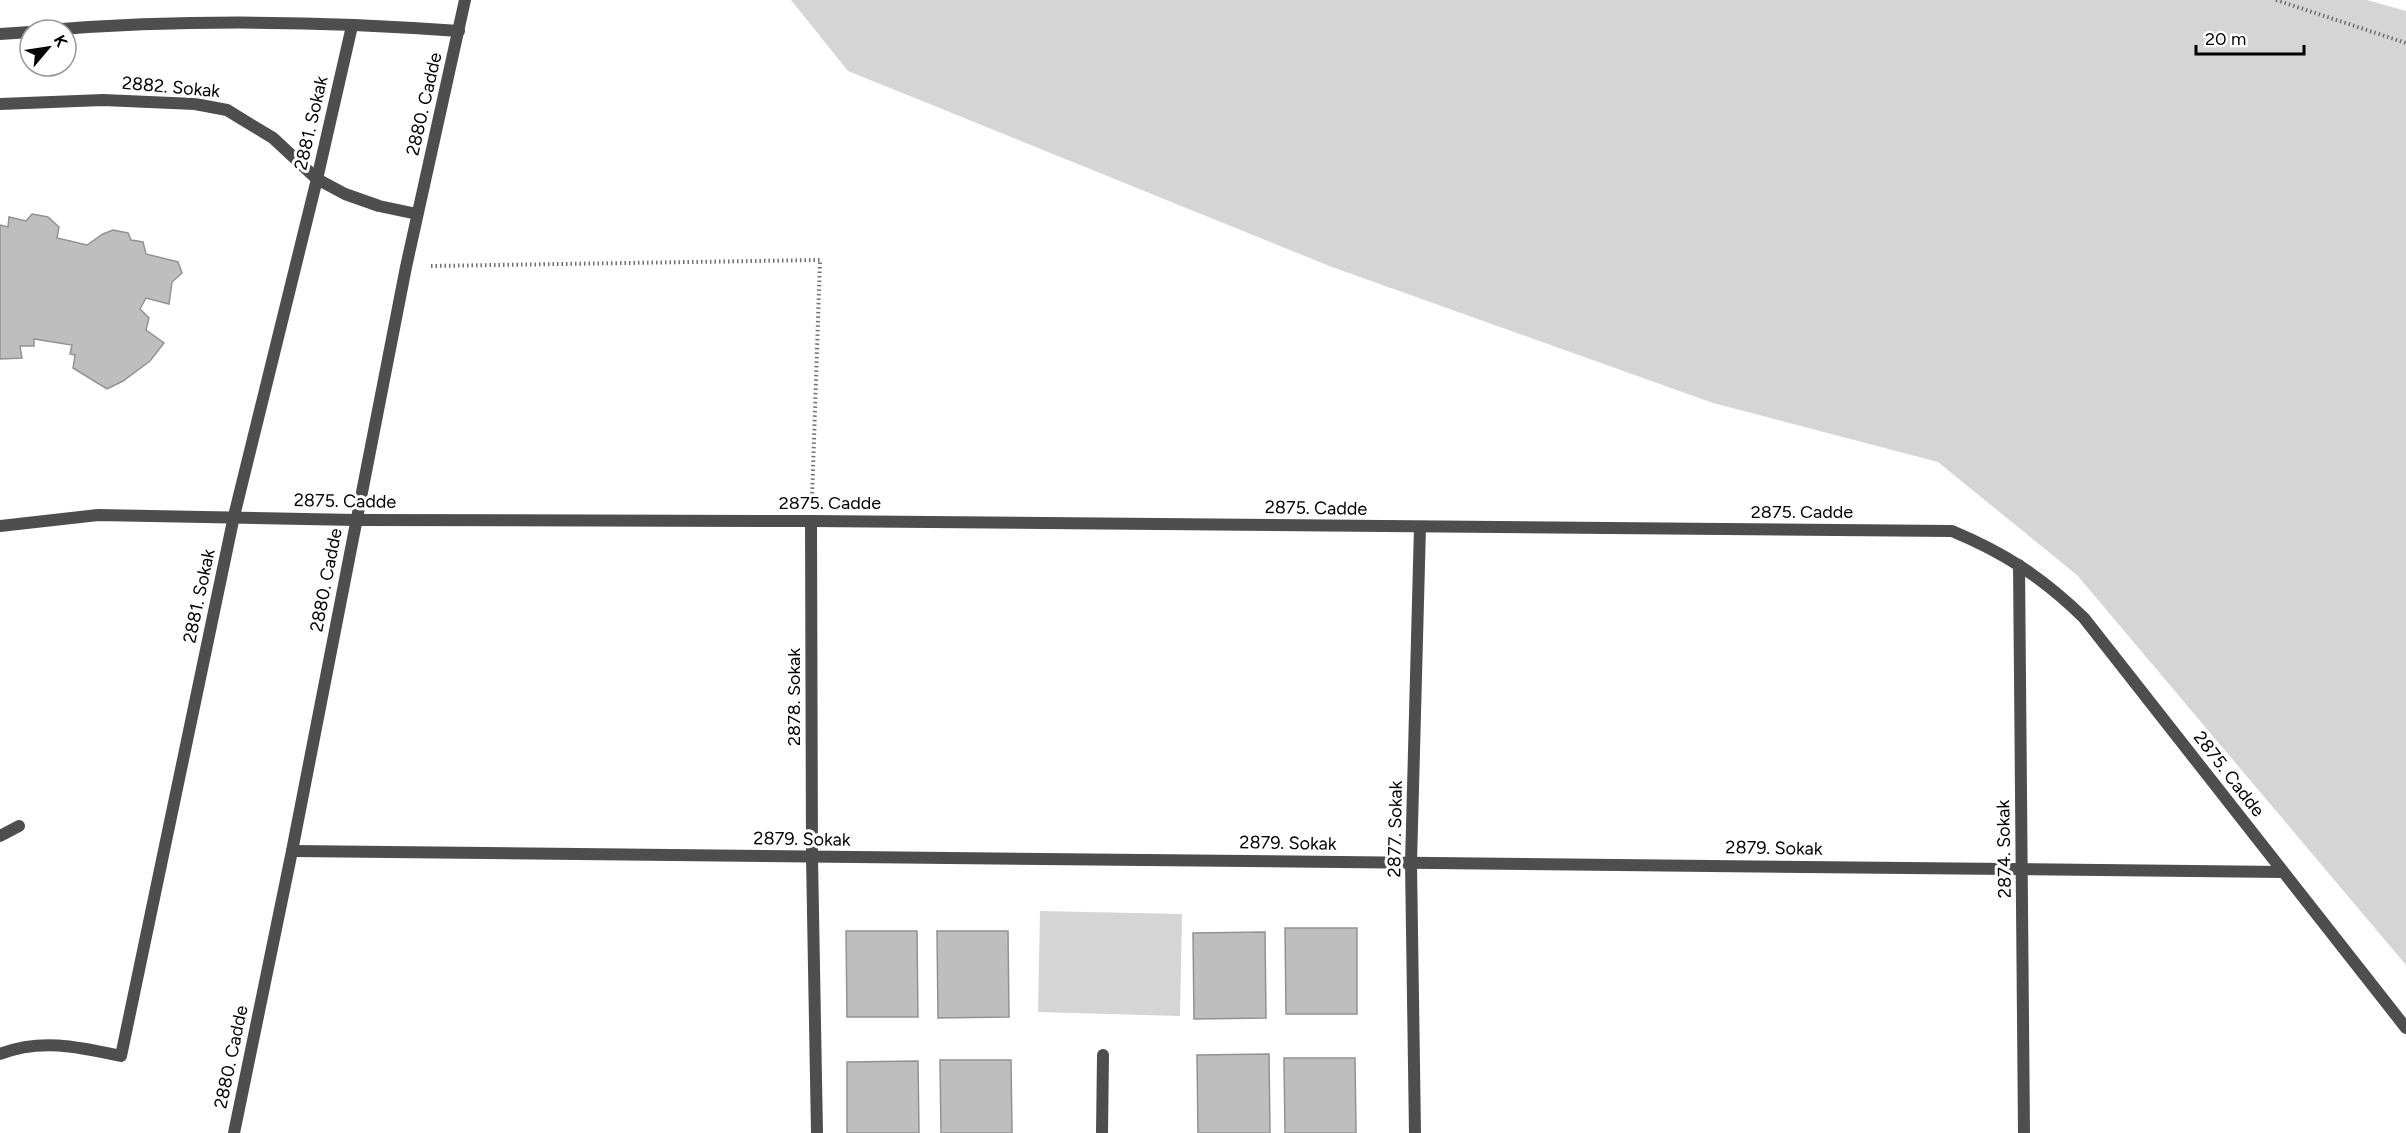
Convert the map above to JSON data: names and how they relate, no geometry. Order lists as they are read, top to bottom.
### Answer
{
  "streets": {
    "street": [
      "2882. Sokak",
      "2880. Cadde",
      "2881. Sokak",
      "2875. Cadde",
      "2878. Sokak",
      "2877. Sokak",
      "2879. Sokak",
      "2874. Sokak"
    ]
  },
  "crossings": [
    ["2882. Sokak", "2880. Cadde"],
    ["2882. Sokak", "2881. Sokak"],
    ["2880. Cadde", "2875. Cadde"],
    ["2880. Cadde", "2879. Sokak"],
    ["2881. Sokak", "2875. Cadde"],
    ["2875. Cadde", "2878. Sokak"],
    ["2875. Cadde", "2877. Sokak"],
    ["2875. Cadde", "2879. Sokak"],
    ["2875. Cadde", "2874. Sokak"],
    ["2878. Sokak", "2879. Sokak"],
    ["2877. Sokak", "2879. Sokak"],
    ["2879. Sokak", "2874. Sokak"]
  ],
  "scale_bar": "20 m",
  "north": "top right"
}
